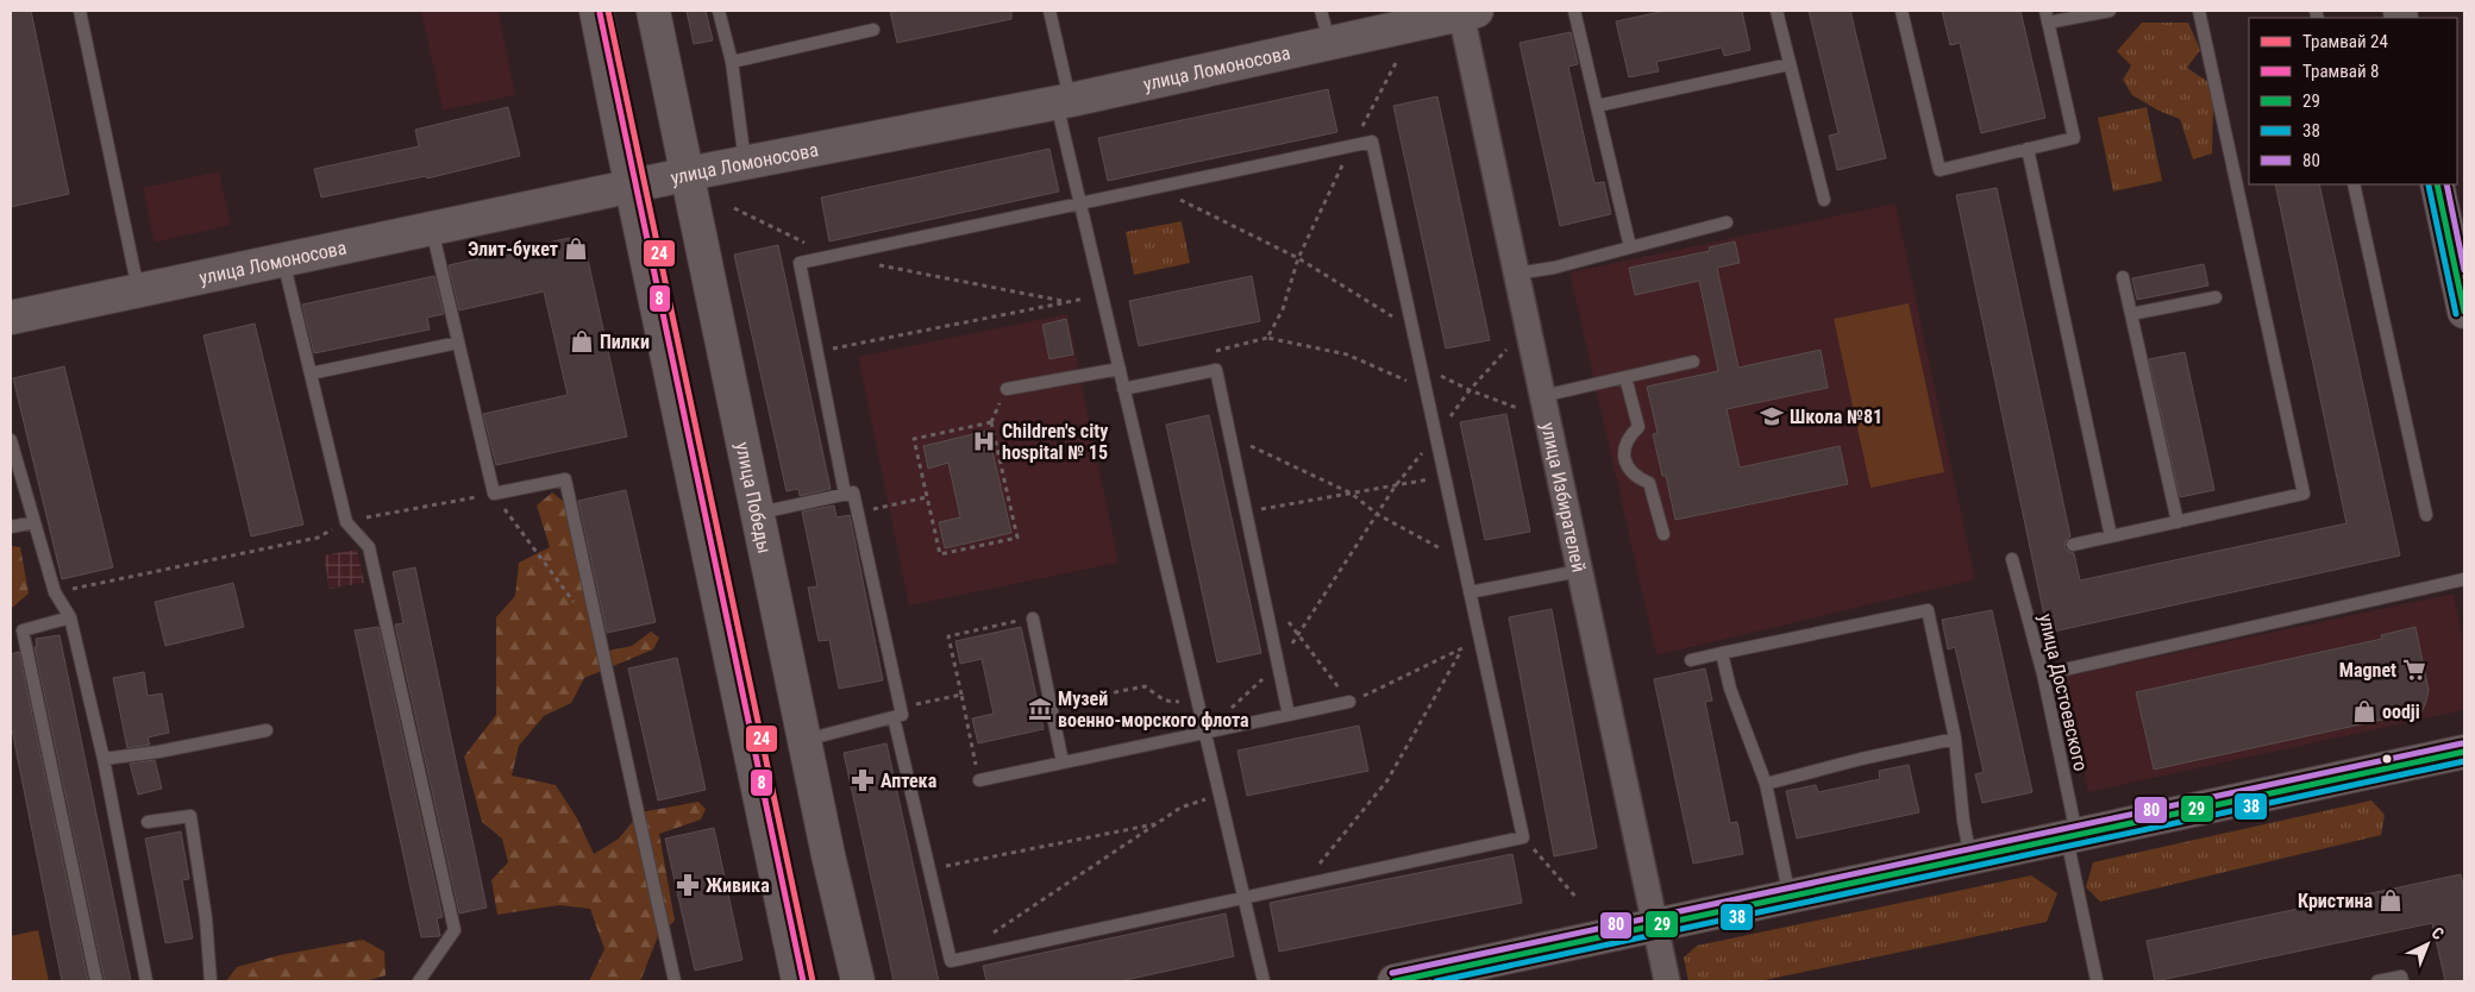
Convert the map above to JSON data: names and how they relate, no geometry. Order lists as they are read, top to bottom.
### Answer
{
  "streets": {
    "main road": ["улица Ломоносова", "улица Победы"],
    "street": ["улица Избирателей"],
    "lane": ["улица Достоевского"]
  },
  "crossings": [
    ["улица Ломоносова", "улица Победы"],
    ["улица Ломоносова", "улица Избирателей"]
  ],
  "places": {
    "shop": [
      "Элит-букет",
      "Пилки",
      "oodji",
      "Кристина"
    ],
    "school or university": ["Школа №81"],
    "hospital": ["Children's city hospital № 15"],
    "supermarket": ["Magnet"],
    "museum": ["Музей военно-морского флота"],
    "pharmacy": ["Аптека", "Живика"]
  },
  "lines": [
    "tram line 24",
    "tram line 8",
    "transit line 29",
    "transit line 80",
    "transit line 38"
  ],
  "legend": [
    "Трамвай 24",
    "Трамвай 8",
    "29",
    "38",
    "80"
  ],
  "north": "top right"
}
